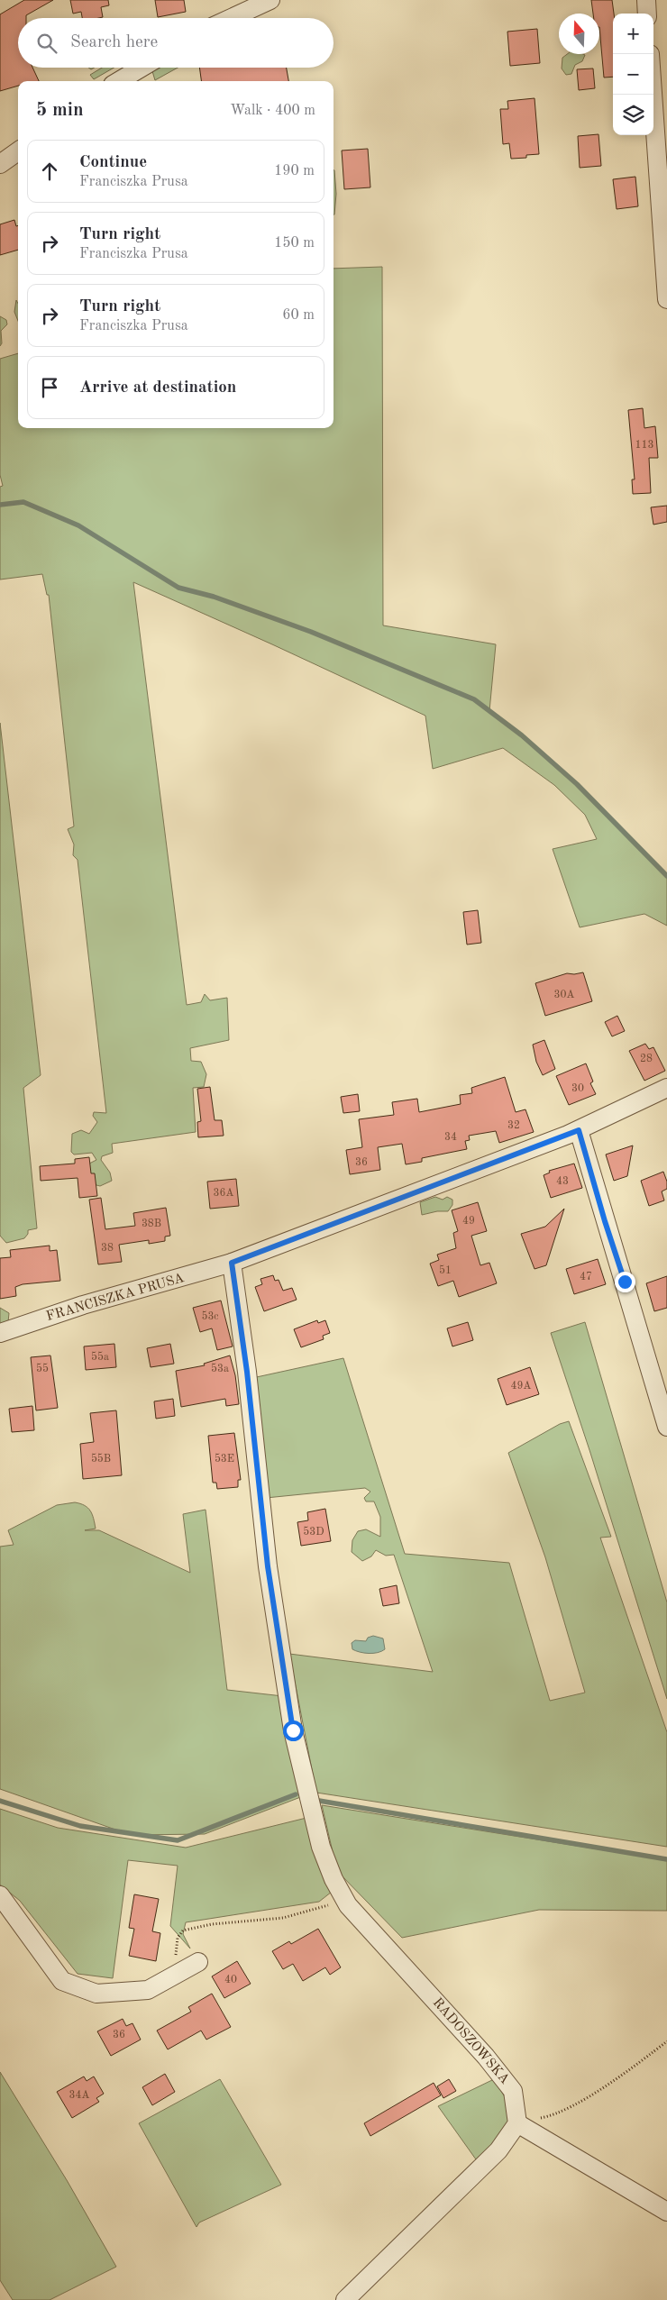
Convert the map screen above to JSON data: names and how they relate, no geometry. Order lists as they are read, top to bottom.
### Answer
{
  "streets": {
    "street": ["FRANCISZKA PRUSA", "RADOSZOWSKA"]
  },
  "crossings": [
    ["FRANCISZKA PRUSA", "RADOSZOWSKA"]
  ],
  "house_numbers": [
    "113",
    "30A",
    "28",
    "30",
    "32",
    "34",
    "36",
    "43",
    "36A",
    "49",
    "38B",
    "38",
    "51",
    "47",
    "53c",
    "55a",
    "55",
    "53a",
    "49A",
    "55B",
    "53E",
    "53D",
    "40",
    "36",
    "34A"
  ],
  "north": "top",
  "page": {
    "map_buttons": ["+", "−"],
    "search": "Search here",
    "heading": ["5 min", "Walk · 400 m"],
    "list": [
      ["Continue", "Franciszka Prusa", "190 m"],
      ["Turn right", "Franciszka Prusa", "150 m"],
      ["Turn right", "Franciszka Prusa", "60 m"],
      "Arrive at destination"
    ]
  }
}
